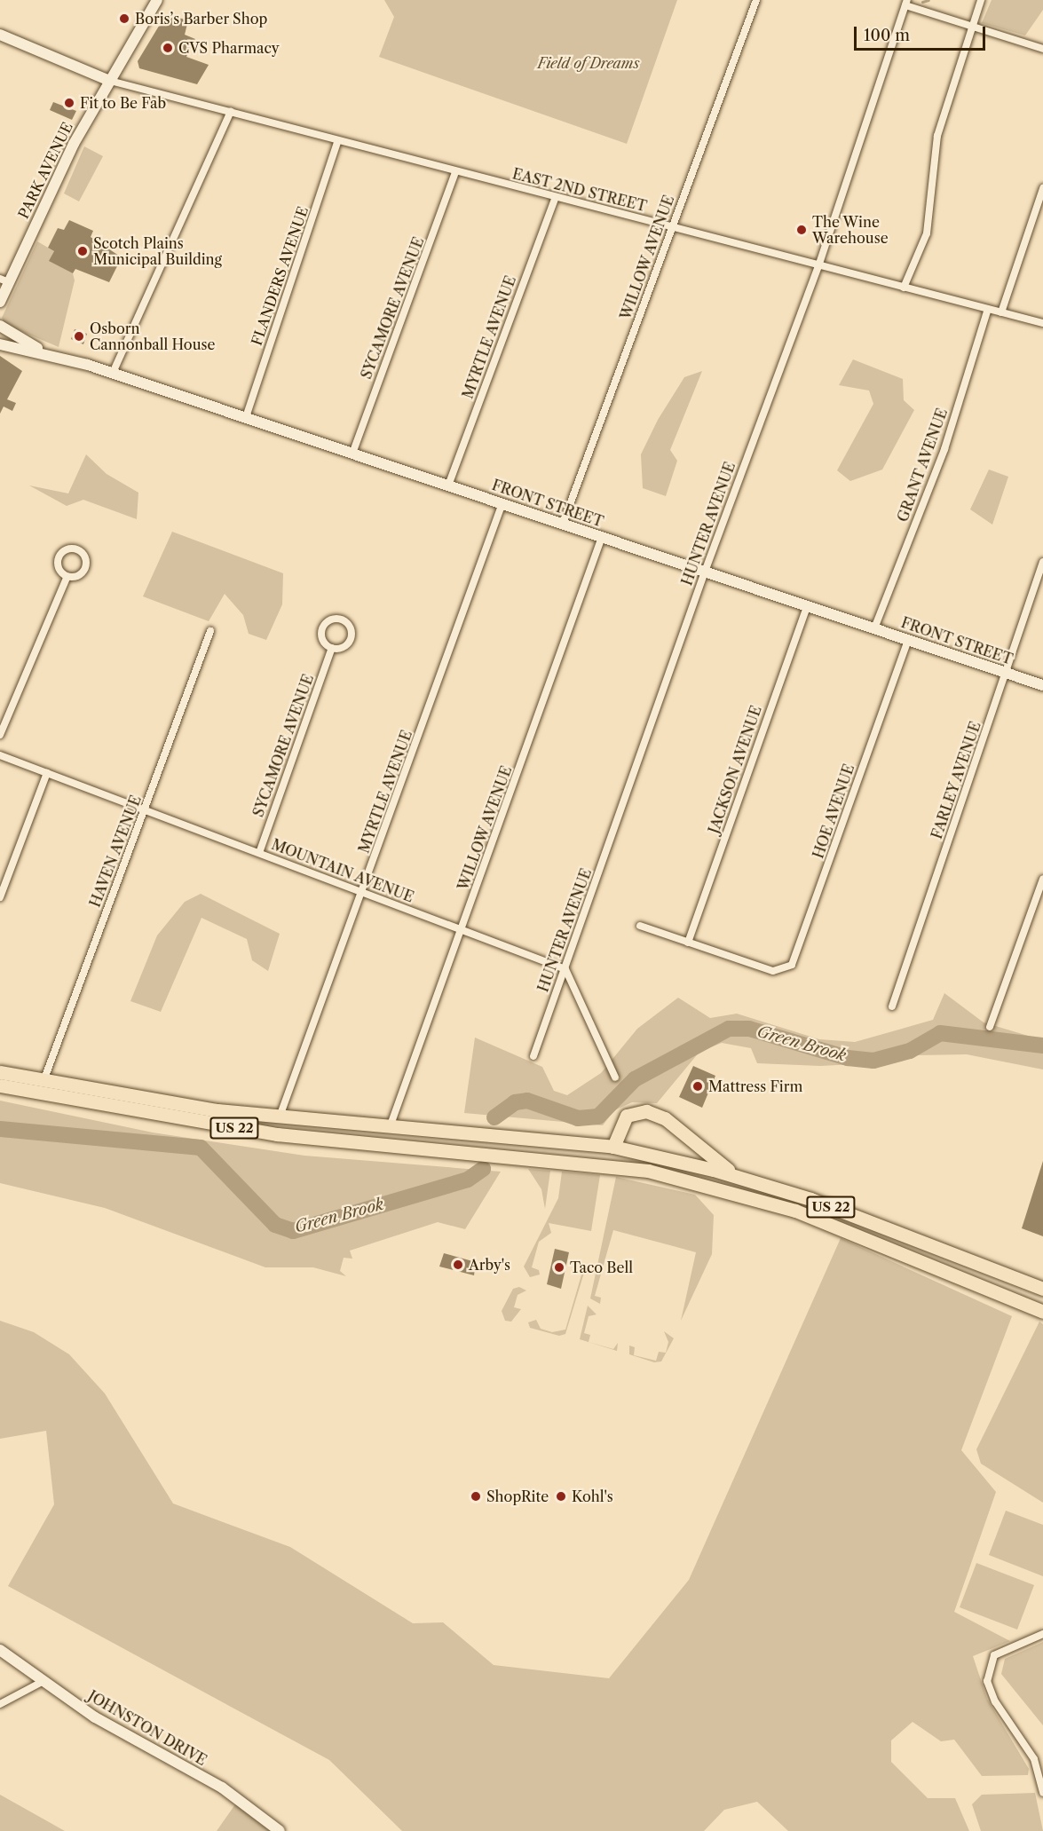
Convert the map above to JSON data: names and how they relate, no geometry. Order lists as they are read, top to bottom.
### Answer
{
  "streets": {
    "highway": ["US 22"],
    "street": [
      "PARK AVENUE",
      "EAST 2ND STREET",
      "WILLOW AVENUE",
      "FLANDERS AVENUE",
      "SYCAMORE AVENUE",
      "MYRTLE AVENUE",
      "GRANT AVENUE",
      "FRONT STREET",
      "HUNTER AVENUE",
      "JACKSON AVENUE",
      "FARLEY AVENUE",
      "HOE AVENUE",
      "HAVEN AVENUE",
      "MOUNTAIN AVENUE",
      "JOHNSTON DRIVE"
    ]
  },
  "crossings": [
    ["PARK AVENUE", "EAST 2ND STREET"],
    ["EAST 2ND STREET", "WILLOW AVENUE"],
    ["EAST 2ND STREET", "FLANDERS AVENUE"],
    ["EAST 2ND STREET", "SYCAMORE AVENUE"],
    ["EAST 2ND STREET", "MYRTLE AVENUE"],
    ["EAST 2ND STREET", "GRANT AVENUE"],
    ["EAST 2ND STREET", "HUNTER AVENUE"],
    ["WILLOW AVENUE", "FRONT STREET"],
    ["WILLOW AVENUE", "MOUNTAIN AVENUE"],
    ["WILLOW AVENUE", "US 22"],
    ["FLANDERS AVENUE", "FRONT STREET"],
    ["SYCAMORE AVENUE", "FRONT STREET"],
    ["SYCAMORE AVENUE", "MOUNTAIN AVENUE"],
    ["MYRTLE AVENUE", "FRONT STREET"],
    ["MYRTLE AVENUE", "MOUNTAIN AVENUE"],
    ["MYRTLE AVENUE", "US 22"],
    ["GRANT AVENUE", "FRONT STREET"],
    ["FRONT STREET", "HUNTER AVENUE"],
    ["FRONT STREET", "JACKSON AVENUE"],
    ["FRONT STREET", "FARLEY AVENUE"],
    ["FRONT STREET", "HOE AVENUE"],
    ["HUNTER AVENUE", "MOUNTAIN AVENUE"],
    ["JACKSON AVENUE", "HOE AVENUE"],
    ["HAVEN AVENUE", "MOUNTAIN AVENUE"],
    ["HAVEN AVENUE", "US 22"]
  ],
  "water": ["Green Brook"],
  "parks": ["Field of Dreams"],
  "places": [
    "Boris’s Barber Shop",
    "CVS Pharmacy",
    "Fit to Be Fab",
    "The Wine Warehouse",
    "Scotch Plains Municipal Building",
    "Osborn Cannonball House",
    "Mattress Firm",
    "Arby's",
    "Taco Bell",
    "ShopRite",
    "Kohl's"
  ],
  "scale_bar": "100 m"
}
